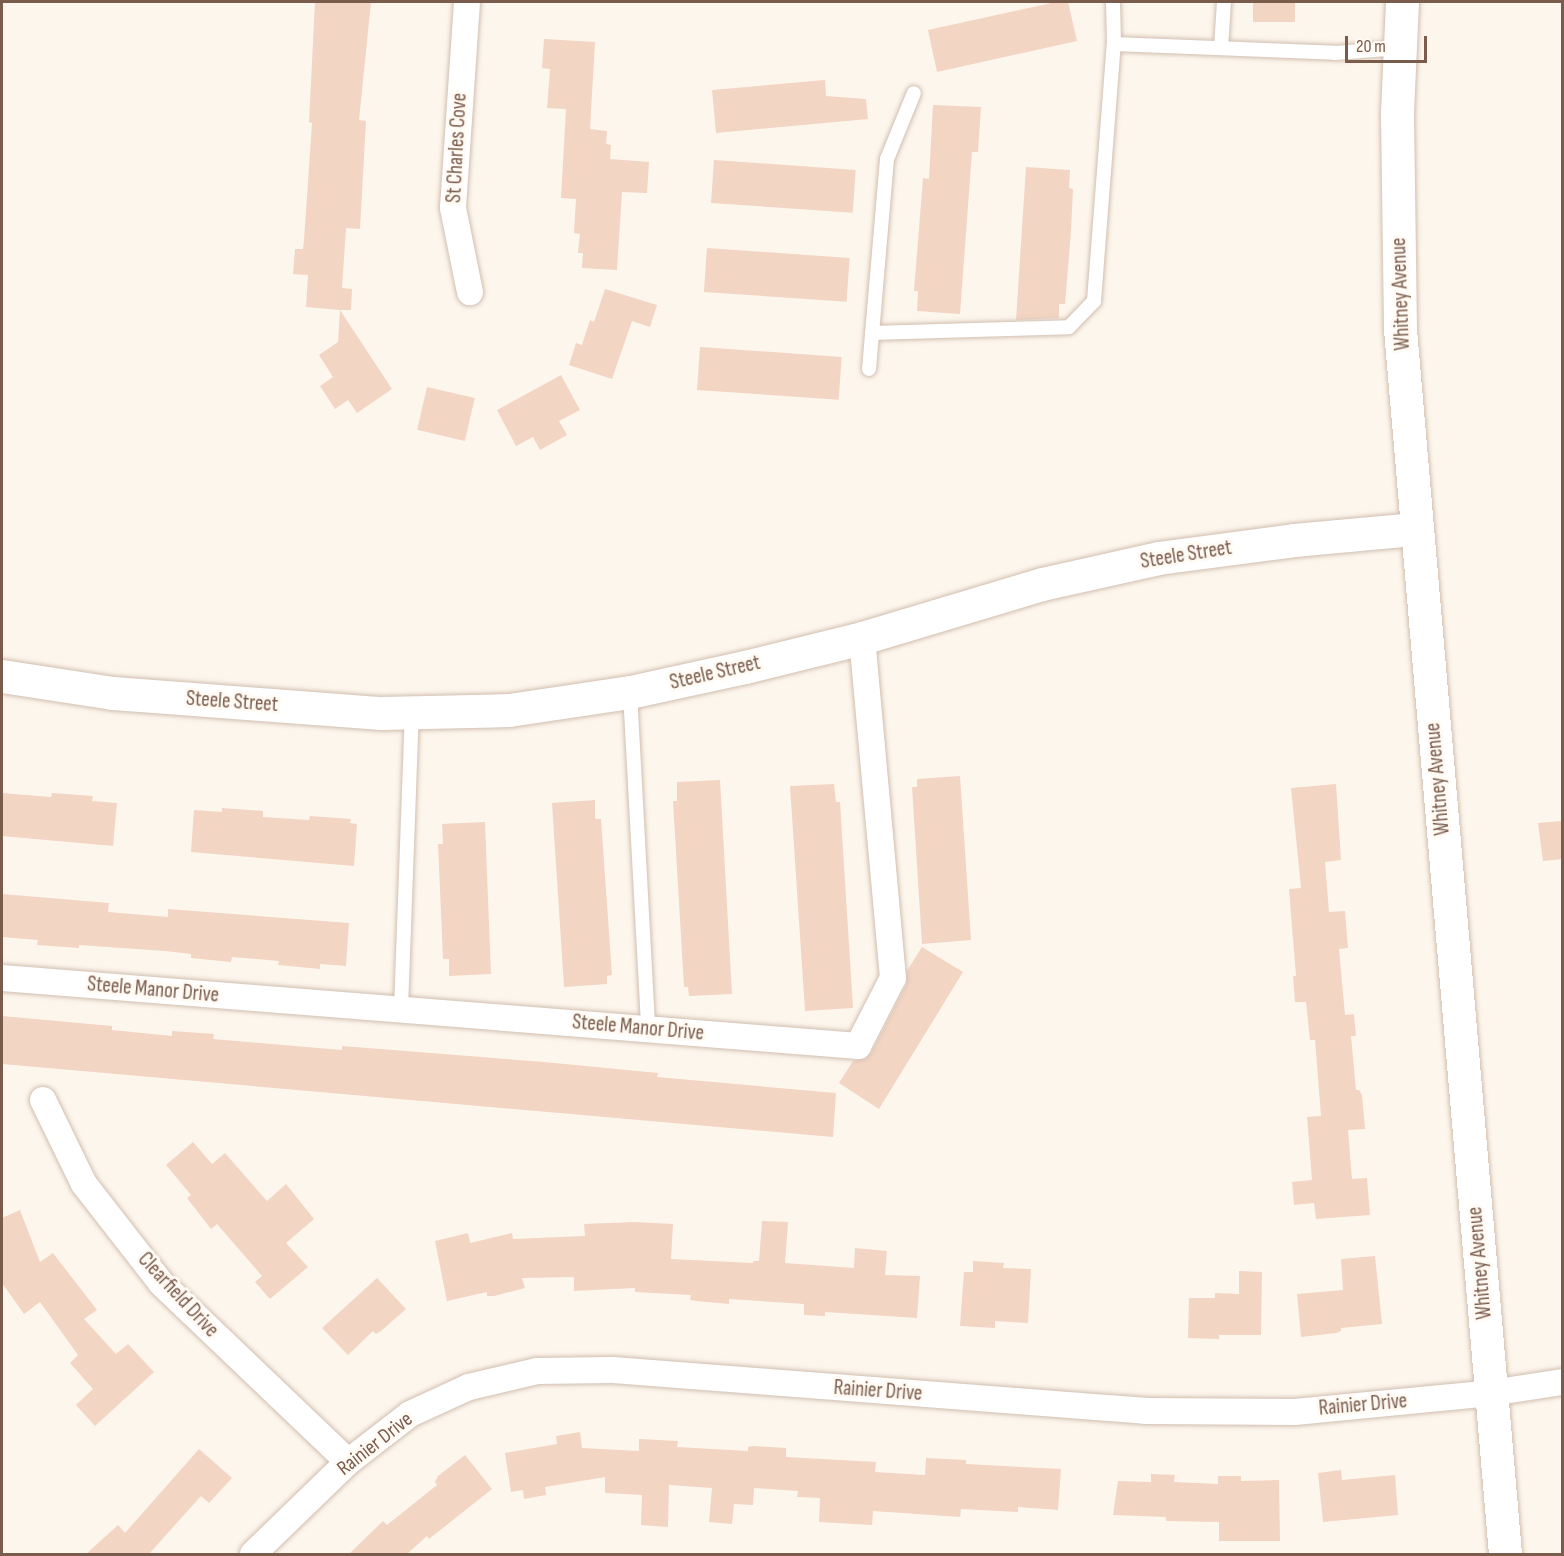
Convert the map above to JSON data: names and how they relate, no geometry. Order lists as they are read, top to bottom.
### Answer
{
  "streets": {
    "main road": ["Whitney Avenue", "Steele Street"],
    "street": [
      "St Charles Cove",
      "Steele Manor Drive",
      "Clearfield Drive",
      "Rainier Drive"
    ]
  },
  "crossings": [
    ["Whitney Avenue", "Steele Street"],
    ["Whitney Avenue", "Rainier Drive"],
    ["Steele Street", "Steele Manor Drive"],
    ["Clearfield Drive", "Rainier Drive"]
  ],
  "scale_bar": "20 m"
}
